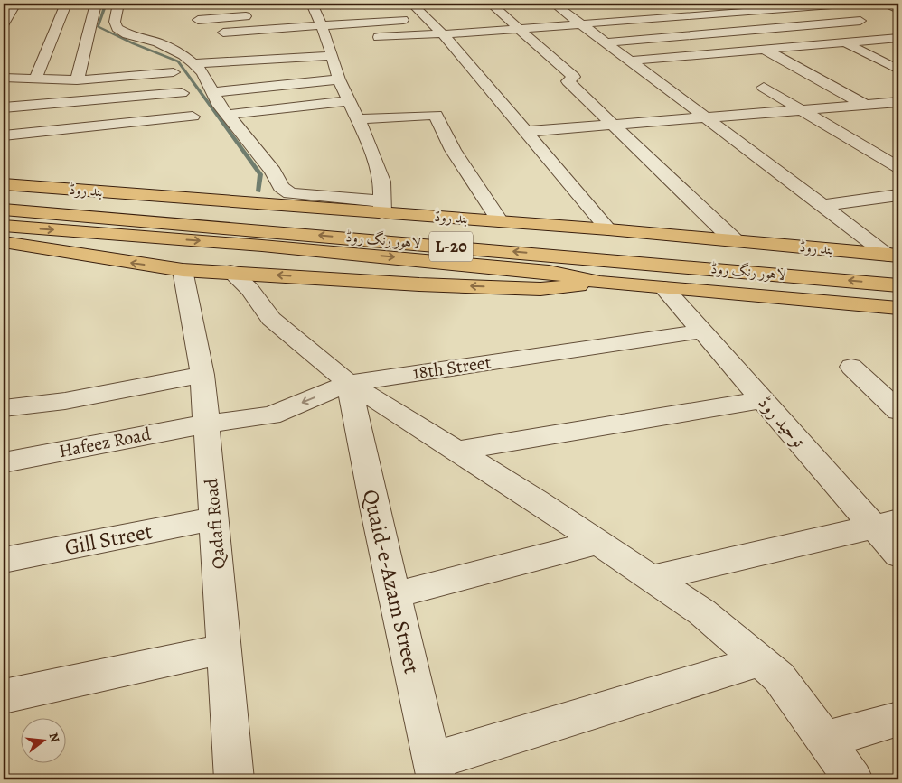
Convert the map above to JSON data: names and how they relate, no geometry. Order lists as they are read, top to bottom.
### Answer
{
  "streets": {
    "main road": ["بند روڈ", "لاہور رنگ روڈ", "L-20"],
    "street": [
      "18th Street",
      "توحید روڈ",
      "Hafeez Road",
      "Qadafi Road",
      "Gill Street",
      "Quaid-e-Azam Street"
    ]
  },
  "crossings": [
    ["18th Street", "توحید روڈ"],
    ["18th Street", "Hafeez Road"],
    ["18th Street", "Qadafi Road"],
    ["18th Street", "Quaid-e-Azam Street"],
    ["Hafeez Road", "Qadafi Road"],
    ["Qadafi Road", "Gill Street"]
  ],
  "north": "right"
}
